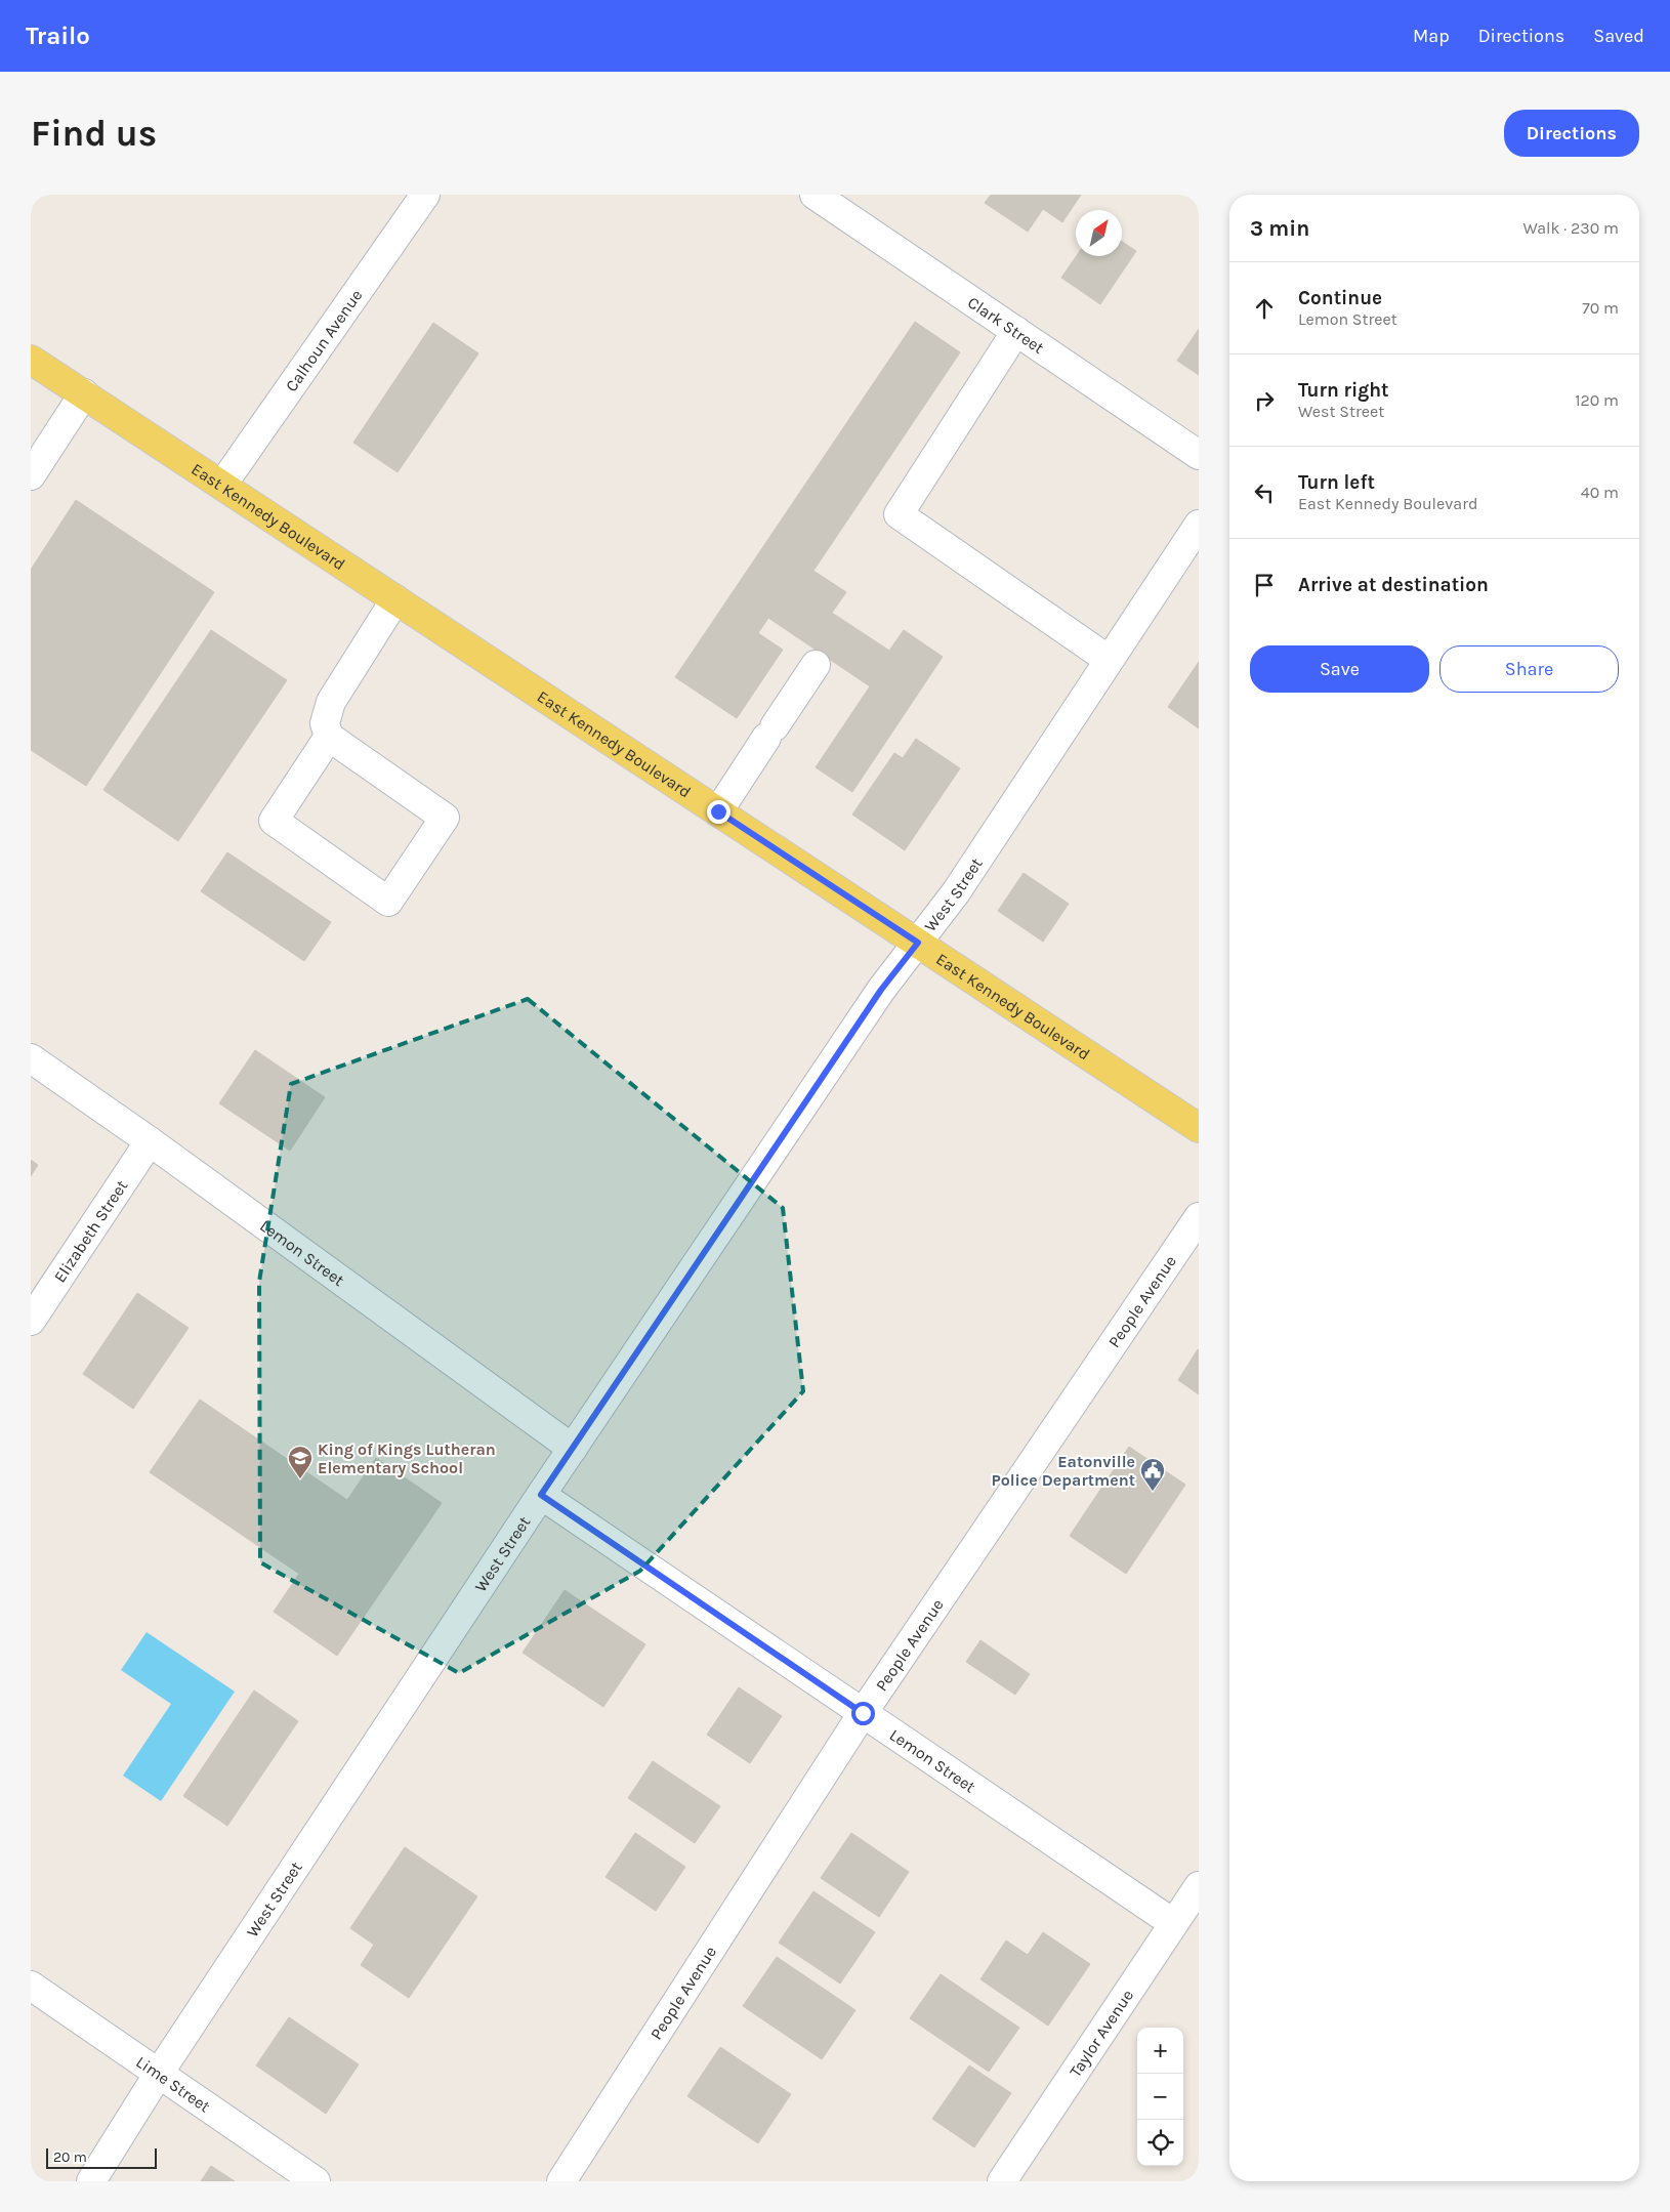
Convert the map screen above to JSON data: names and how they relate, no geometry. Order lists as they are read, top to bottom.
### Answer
{
  "streets": {
    "main road": ["East Kennedy Boulevard"],
    "street": [
      "Clark Street",
      "Calhoun Avenue",
      "West Street",
      "Elizabeth Street",
      "Lemon Street",
      "People Avenue",
      "Taylor Avenue",
      "Lime Street"
    ]
  },
  "crossings": [
    ["Calhoun Avenue", "East Kennedy Boulevard"],
    ["East Kennedy Boulevard", "West Street"],
    ["West Street", "Lemon Street"],
    ["West Street", "Lime Street"],
    ["Elizabeth Street", "Lemon Street"],
    ["Lemon Street", "People Avenue"],
    ["Lemon Street", "Taylor Avenue"]
  ],
  "places": {
    "school or university": ["King of Kings Lutheran Elementary School"],
    "public building": ["Eatonville Police Department"]
  },
  "scale_bar": "20 m",
  "north": "top right",
  "page": {
    "header": "Trailo",
    "nav": ["Map", "Directions", "Saved"],
    "buttons": [
      "Directions",
      ["Save", "Share"]
    ],
    "title": "Find us",
    "heading": ["3 min", "Walk · 230 m"],
    "list": [
      ["Continue", "Lemon Street", "70 m"],
      ["Turn right", "West Street", "120 m"],
      ["Turn left", "East Kennedy Boulevard", "40 m"],
      "Arrive at destination"
    ],
    "map_buttons": ["+", "−"],
    "scale": "20 m"
  }
}
